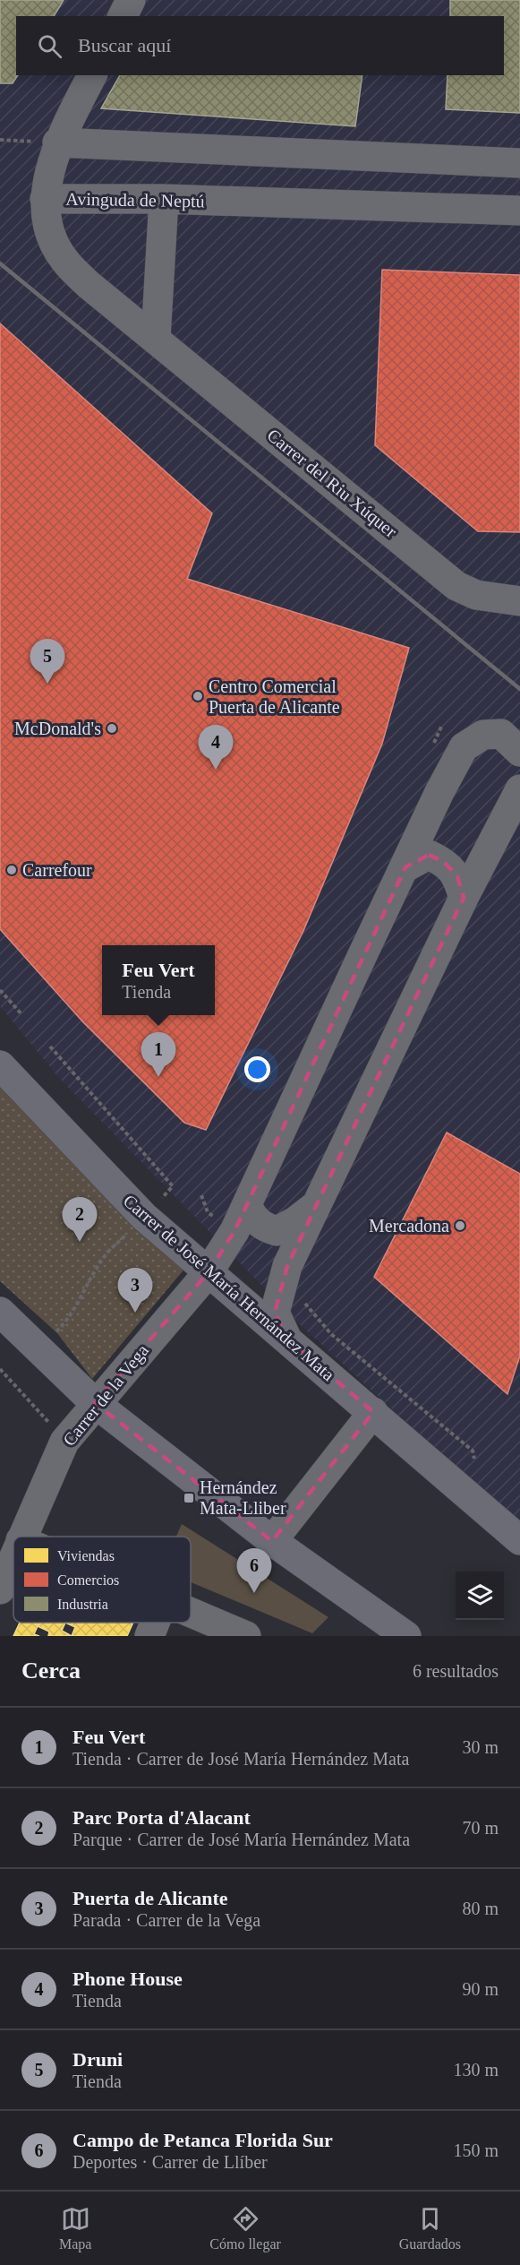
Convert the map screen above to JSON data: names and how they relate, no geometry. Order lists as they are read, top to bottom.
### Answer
{
  "streets": {
    "main road": ["Carrer de José María Hernández Mata"],
    "street": ["Avinguda de Neptú", "Carrer del Riu Xúquer", "Carrer de la Vega"]
  },
  "crossings": [
    ["Avinguda de Neptú", "Carrer del Riu Xúquer"],
    ["Carrer de José María Hernández Mata", "Carrer de la Vega"]
  ],
  "places": {
    "other": [
      "Centro Comercial Puerta de Alicante",
      "McDonald's",
      "Carrefour",
      "Mercadona"
    ],
    "transit": ["Hernández Mata-Lliber"]
  },
  "legend": ["Viviendas", "Comercios", "Industria"],
  "page": {
    "search": "Buscar aquí",
    "pins": [
      "5",
      "4",
      "1",
      "2",
      "3",
      "6"
    ],
    "popup": ["Feu Vert", "Tienda"],
    "heading": ["Cerca", "6 resultados"],
    "list": [
      {
        "mark": "1",
        "name": "Feu Vert",
        "note": "Tienda · Carrer de José María Hernández Mata",
        "value": "30 m"
      },
      {
        "mark": "2",
        "name": "Parc Porta d'Alacant",
        "note": "Parque · Carrer de José María Hernández Mata",
        "value": "70 m"
      },
      {
        "mark": "3",
        "name": "Puerta de Alicante",
        "note": "Parada · Carrer de la Vega",
        "value": "80 m"
      },
      {
        "mark": "4",
        "name": "Phone House",
        "note": "Tienda",
        "value": "90 m"
      },
      {
        "mark": "5",
        "name": "Druni",
        "note": "Tienda",
        "value": "130 m"
      },
      {
        "mark": "6",
        "name": "Campo de Petanca Florida Sur",
        "note": "Deportes · Carrer de Llíber",
        "value": "150 m"
      }
    ],
    "nav": ["Mapa", "Cómo llegar", "Guardados"]
  }
}
